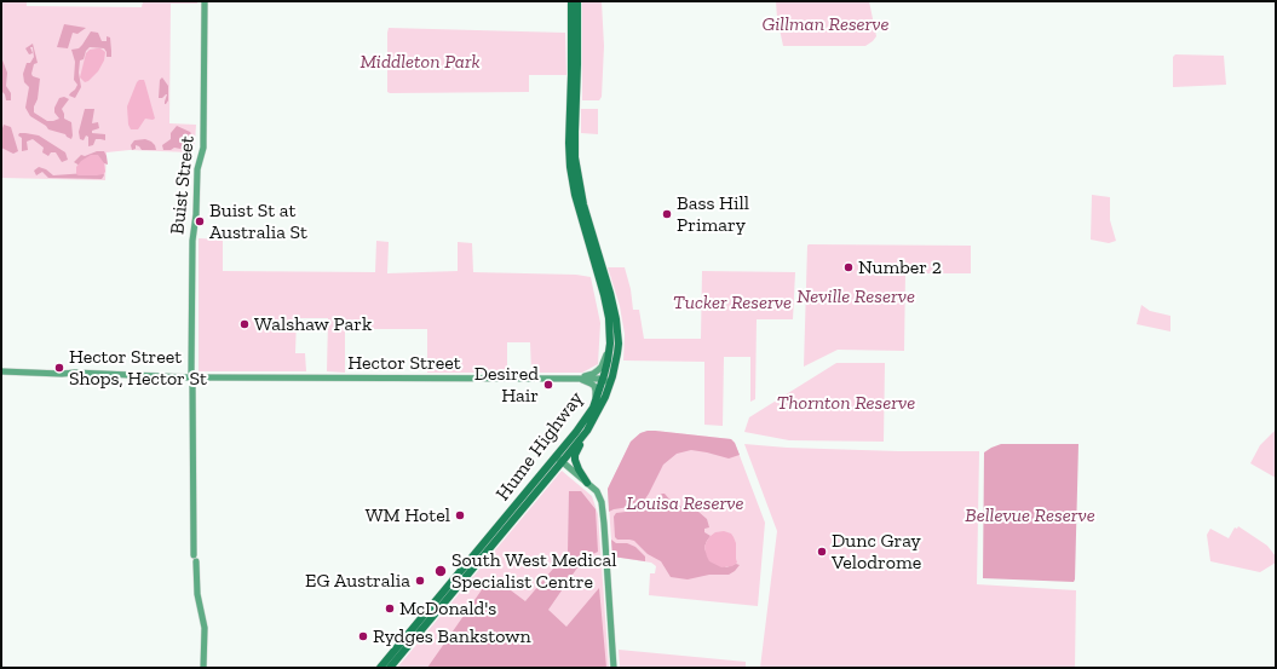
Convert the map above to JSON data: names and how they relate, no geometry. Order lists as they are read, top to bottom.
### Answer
{
  "streets": {
    "highway": ["Hume Highway"],
    "street": ["Buist Street", "Hector Street"]
  },
  "crossings": [
    ["Buist Street", "Hector Street"],
    ["Hector Street", "Hume Highway"]
  ],
  "parks": [
    "Gillman Reserve",
    "Middleton Park",
    "Neville Reserve",
    "Tucker Reserve",
    "Thornton Reserve",
    "Louisa Reserve",
    "Bellevue Reserve"
  ],
  "places": [
    "Bass Hill Primary",
    "Buist St at Australia St",
    "Number 2",
    "Walshaw Park",
    "Hector Street Shops, Hector St",
    "Desired Hair",
    "WM Hotel",
    "Dunc Gray Velodrome",
    "South West Medical Specialist Centre",
    "EG Australia",
    "McDonald's",
    "Rydges Bankstown"
  ]
}
